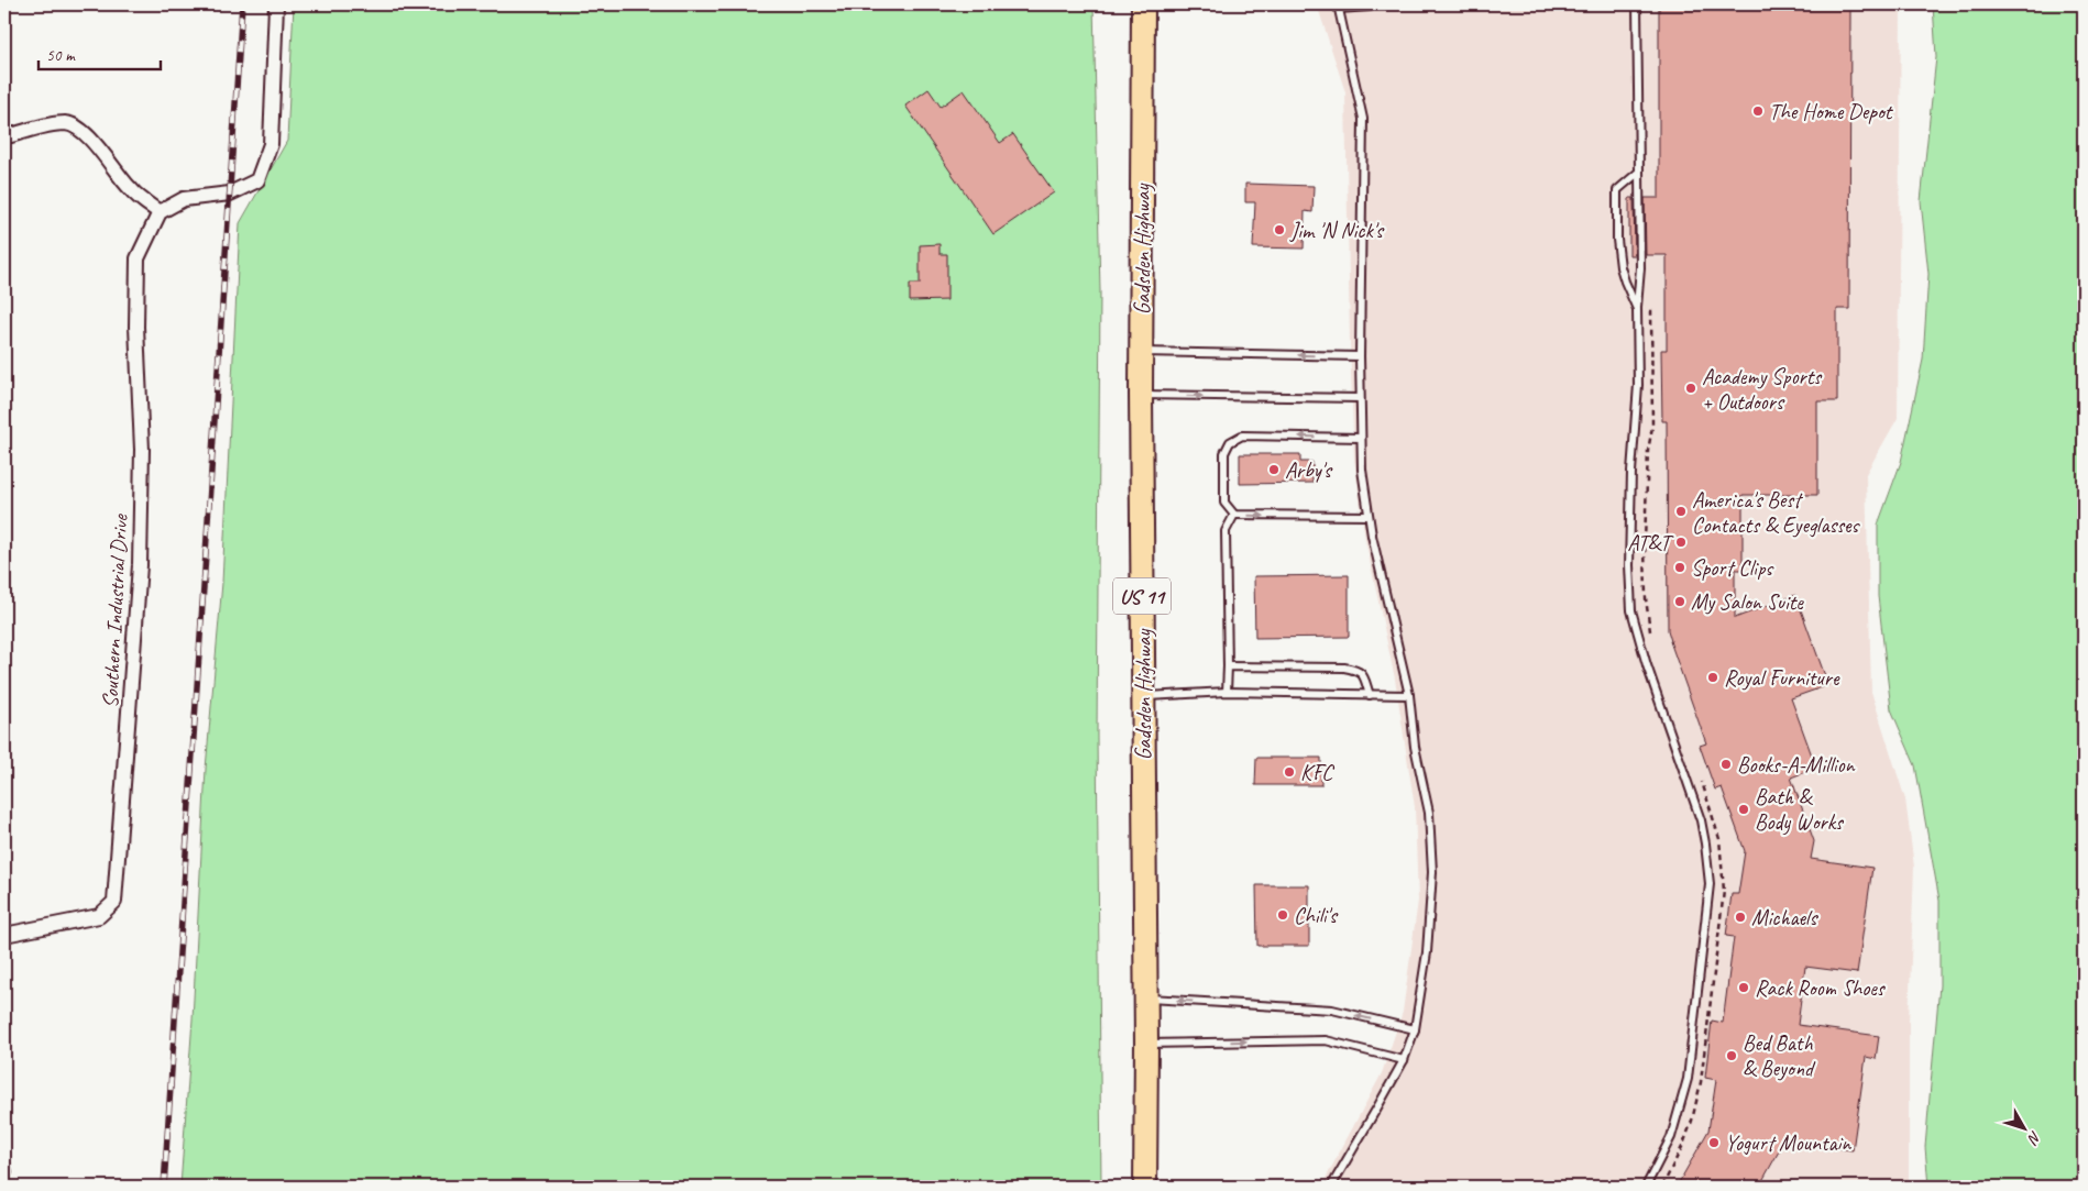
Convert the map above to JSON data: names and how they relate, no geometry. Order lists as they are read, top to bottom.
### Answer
{
  "streets": {
    "main road": ["Gadsden Highway", "US 11"],
    "street": ["Southern Industrial Drive"]
  },
  "places": [
    "The Home Depot",
    "Jim 'N Nick's",
    "Academy Sports + Outdoors",
    "Arby's",
    "America's Best Contacts & Eyeglasses",
    "AT&T",
    "Sport Clips",
    "My Salon Suite",
    "Royal Furniture",
    "Books-A-Million",
    "KFC",
    "Bath & Body Works",
    "Chili's",
    "Michaels",
    "Rack Room Shoes",
    "Bed Bath & Beyond",
    "Yogurt Mountain"
  ],
  "scale_bar": "50 m",
  "north": "bottom right"
}
